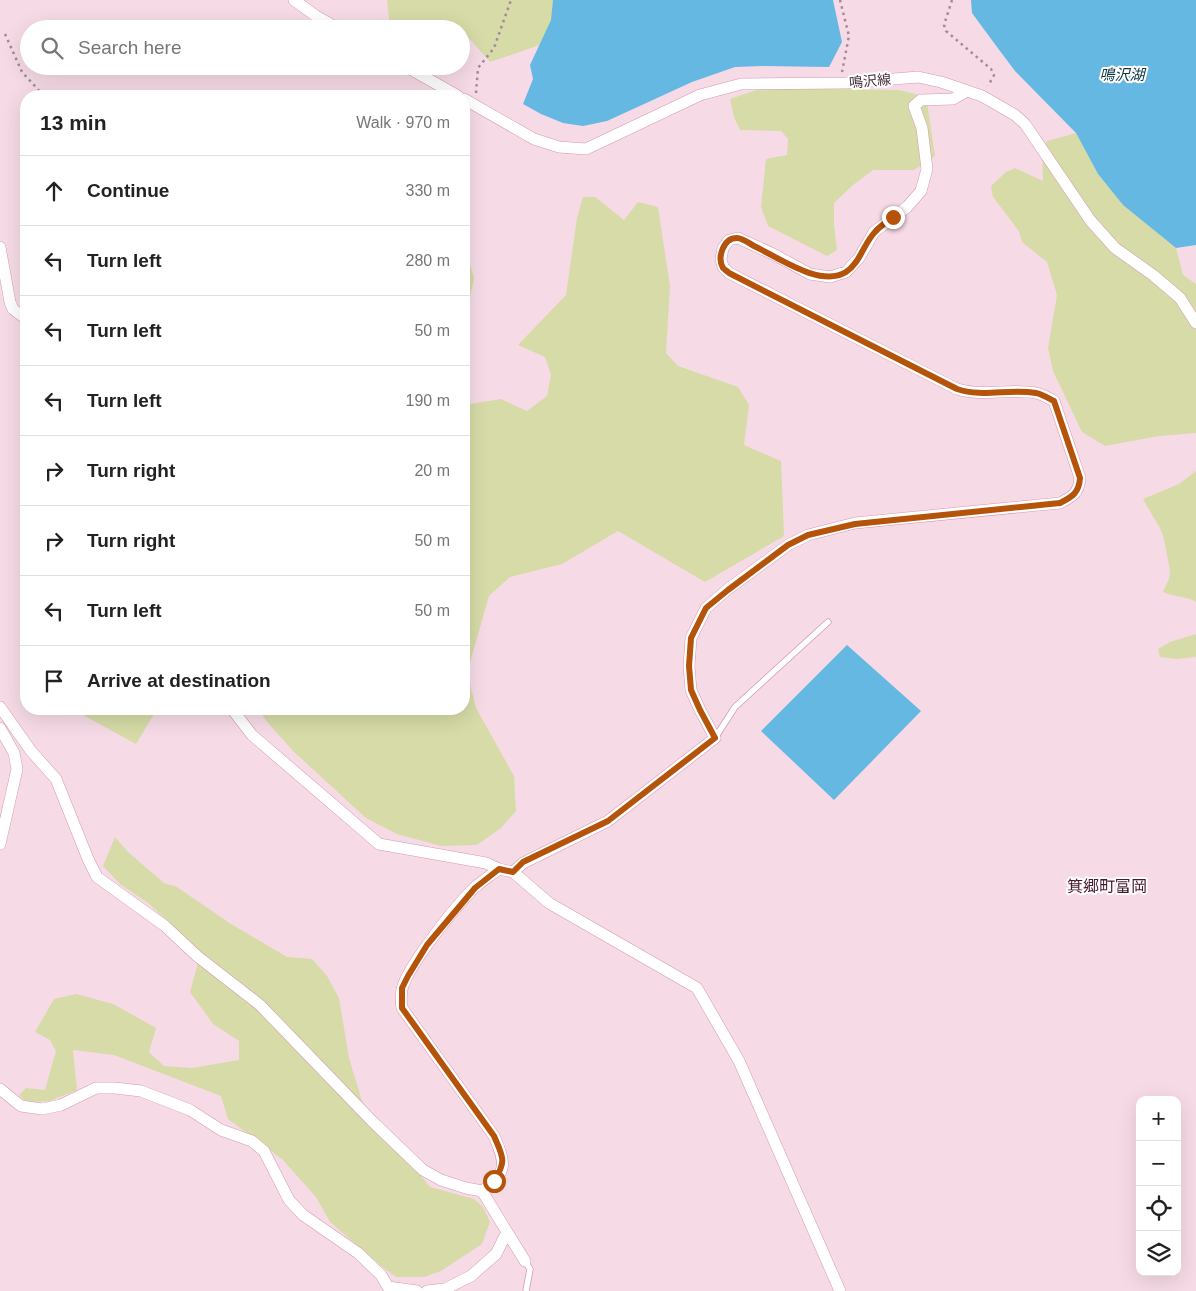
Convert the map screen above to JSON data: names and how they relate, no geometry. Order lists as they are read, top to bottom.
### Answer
{
  "streets": {
    "street": ["鳴沢線"]
  },
  "districts": ["箕郷町富岡"],
  "water": ["鳴沢湖"],
  "page": {
    "search": "Search here",
    "heading": ["13 min", "Walk · 970 m"],
    "list": [
      ["Continue", "330 m"],
      ["Turn left", "280 m"],
      ["Turn left", "50 m"],
      ["Turn left", "190 m"],
      ["Turn right", "20 m"],
      ["Turn right", "50 m"],
      ["Turn left", "50 m"],
      "Arrive at destination"
    ],
    "map_buttons": ["+", "−"]
  }
}
